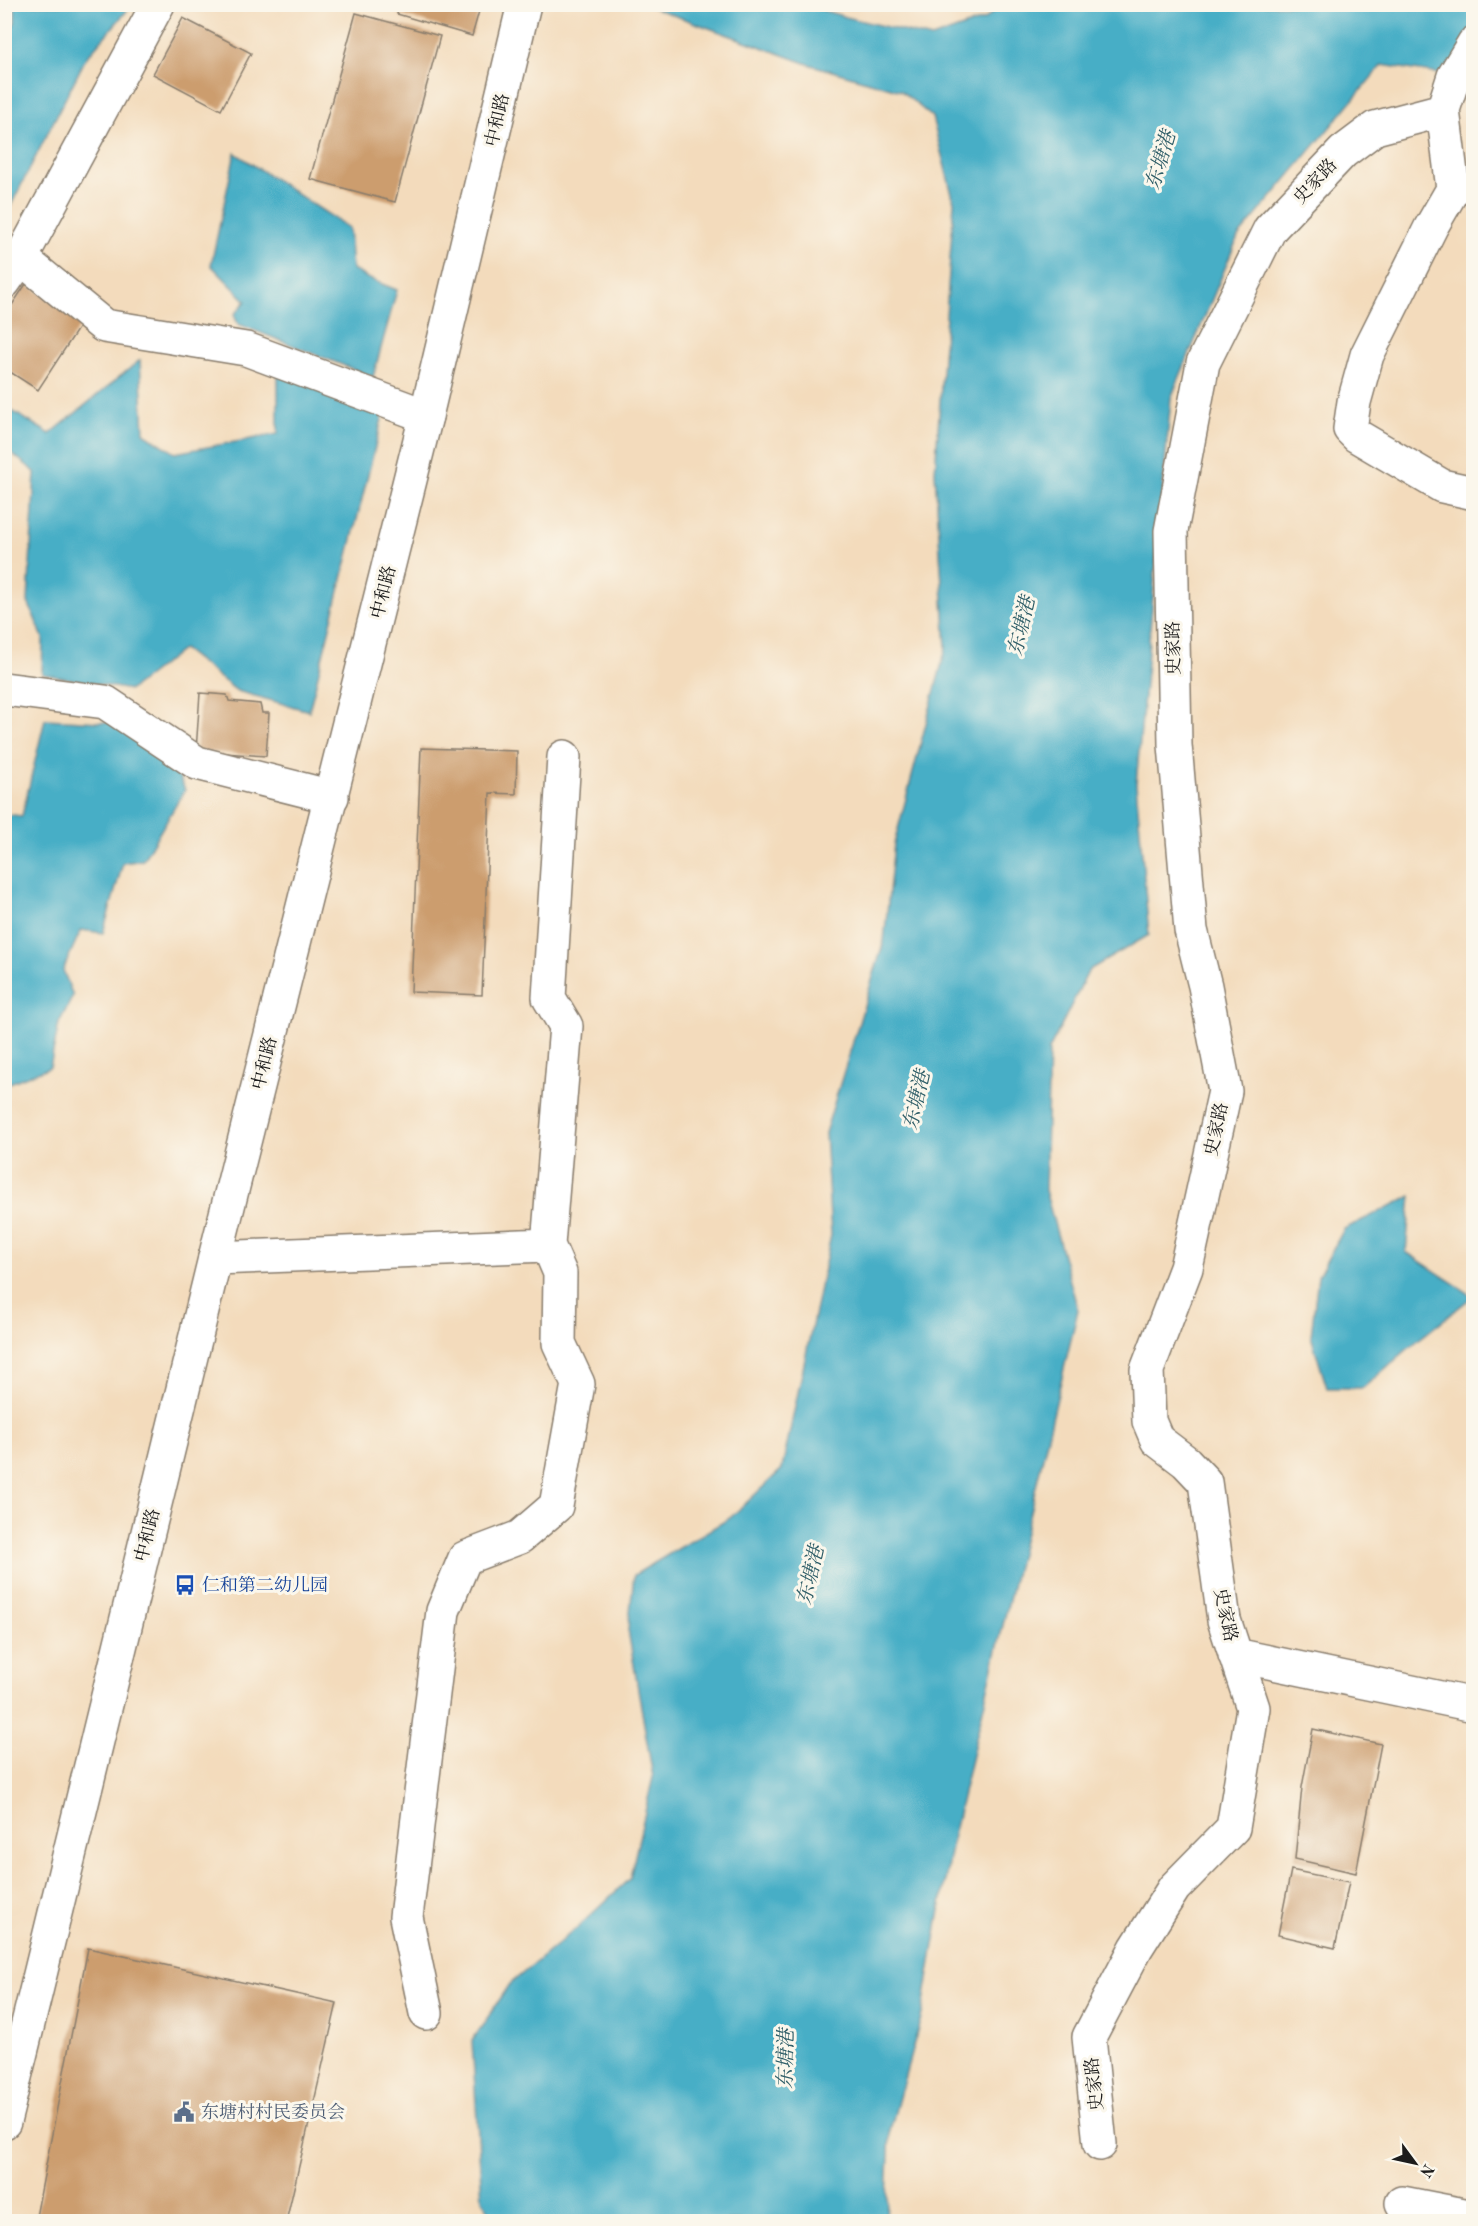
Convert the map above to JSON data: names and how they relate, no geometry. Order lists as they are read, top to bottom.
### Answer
{
  "streets": {
    "street": ["中和路", "史家路"]
  },
  "water": ["东塘港"],
  "places": {
    "bus stop": ["仁和第二幼儿园"],
    "public building": ["东塘村村民委员会"]
  },
  "north": "bottom right"
}
